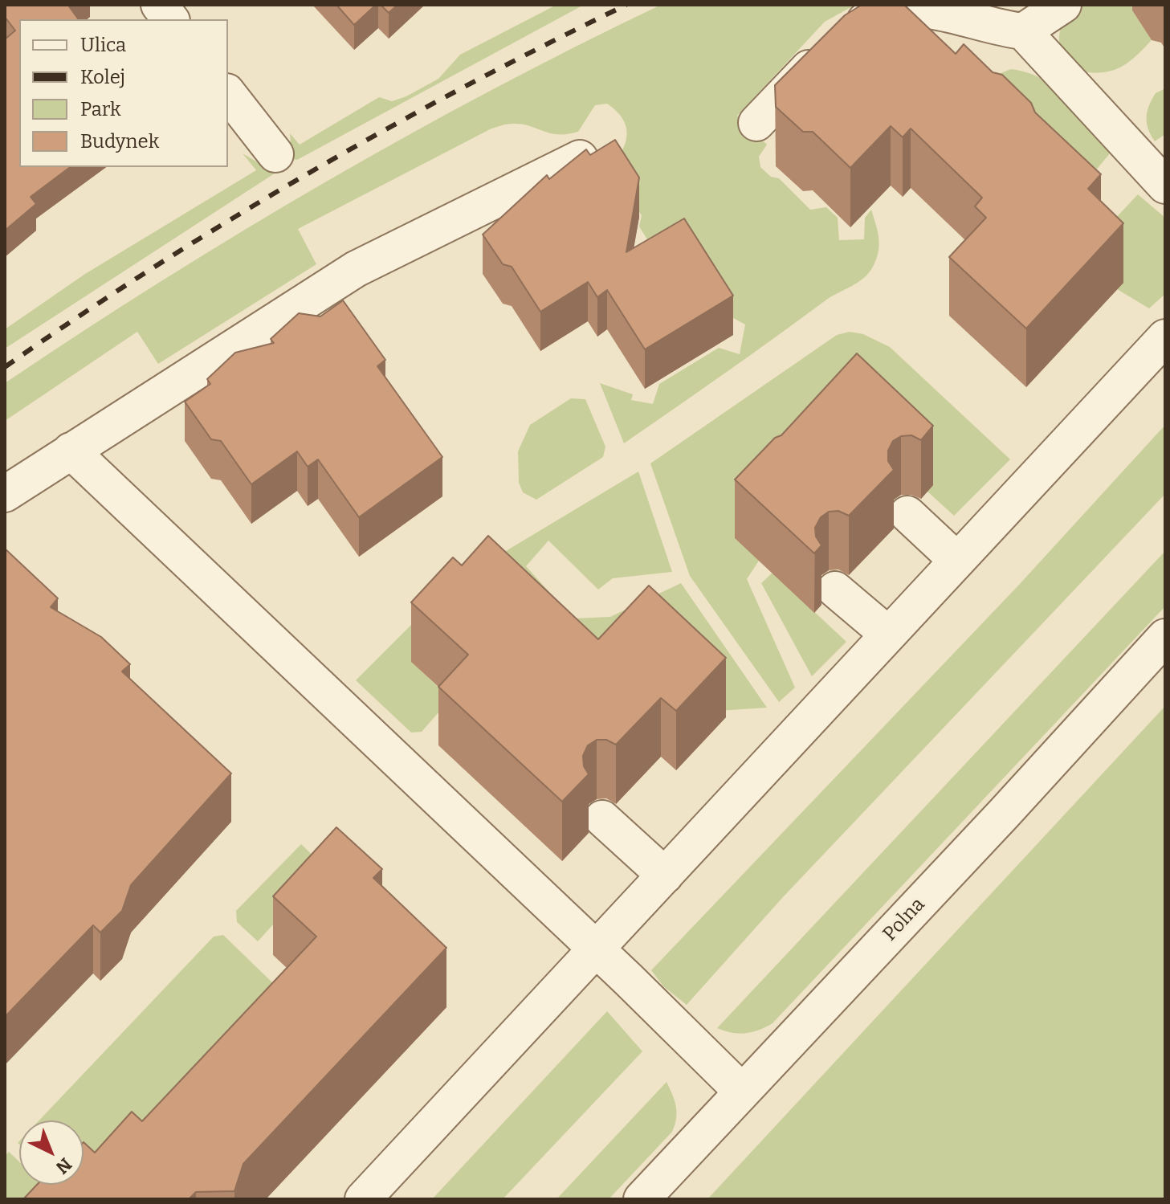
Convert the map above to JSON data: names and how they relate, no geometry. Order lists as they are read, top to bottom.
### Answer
{
  "streets": {
    "street": ["Polna"]
  },
  "legend": [
    "Ulica",
    "Kolej",
    "Park",
    "Budynek"
  ],
  "north": "bottom right"
}
